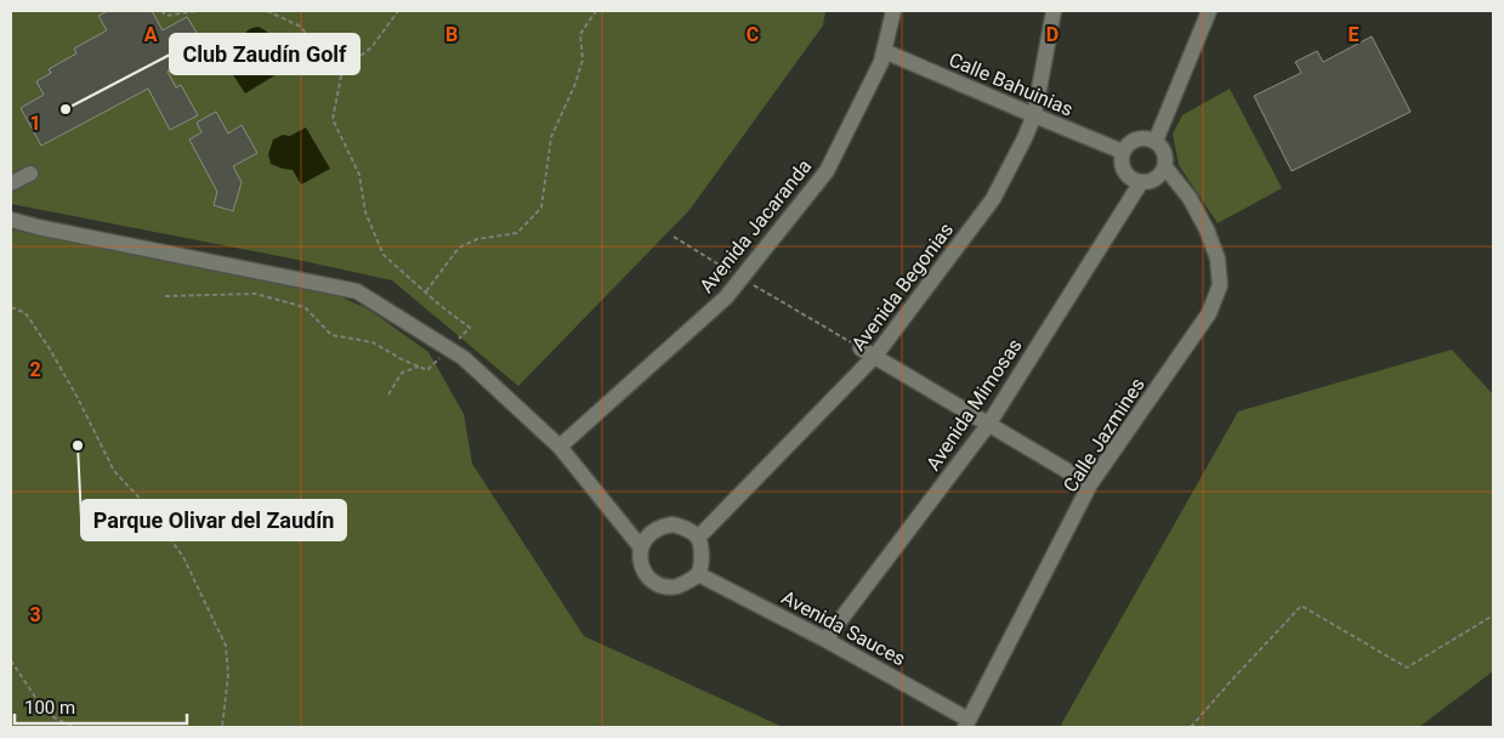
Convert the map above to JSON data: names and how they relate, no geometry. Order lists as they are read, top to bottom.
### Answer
{
  "streets": {
    "street": [
      "Calle Bahuinias",
      "Avenida Jacaranda",
      "Avenida Begonias",
      "Avenida Mimosas",
      "Calle Jazmines",
      "Avenida Sauces"
    ]
  },
  "crossings": [
    ["Calle Bahuinias", "Avenida Jacaranda"],
    ["Calle Bahuinias", "Avenida Begonias"],
    ["Calle Bahuinias", "Avenida Mimosas"],
    ["Calle Bahuinias", "Calle Jazmines"],
    ["Avenida Begonias", "Avenida Sauces"],
    ["Avenida Mimosas", "Calle Jazmines"],
    ["Avenida Mimosas", "Avenida Sauces"],
    ["Calle Jazmines", "Avenida Sauces"]
  ],
  "places": ["Club Zaudín Golf", "Parque Olivar del Zaudín"],
  "scale_bar": "100 m",
  "grid": {
    "columns": [
      "A",
      "B",
      "C",
      "D",
      "E"
    ],
    "rows": ["1", "2", "3"]
  }
}
